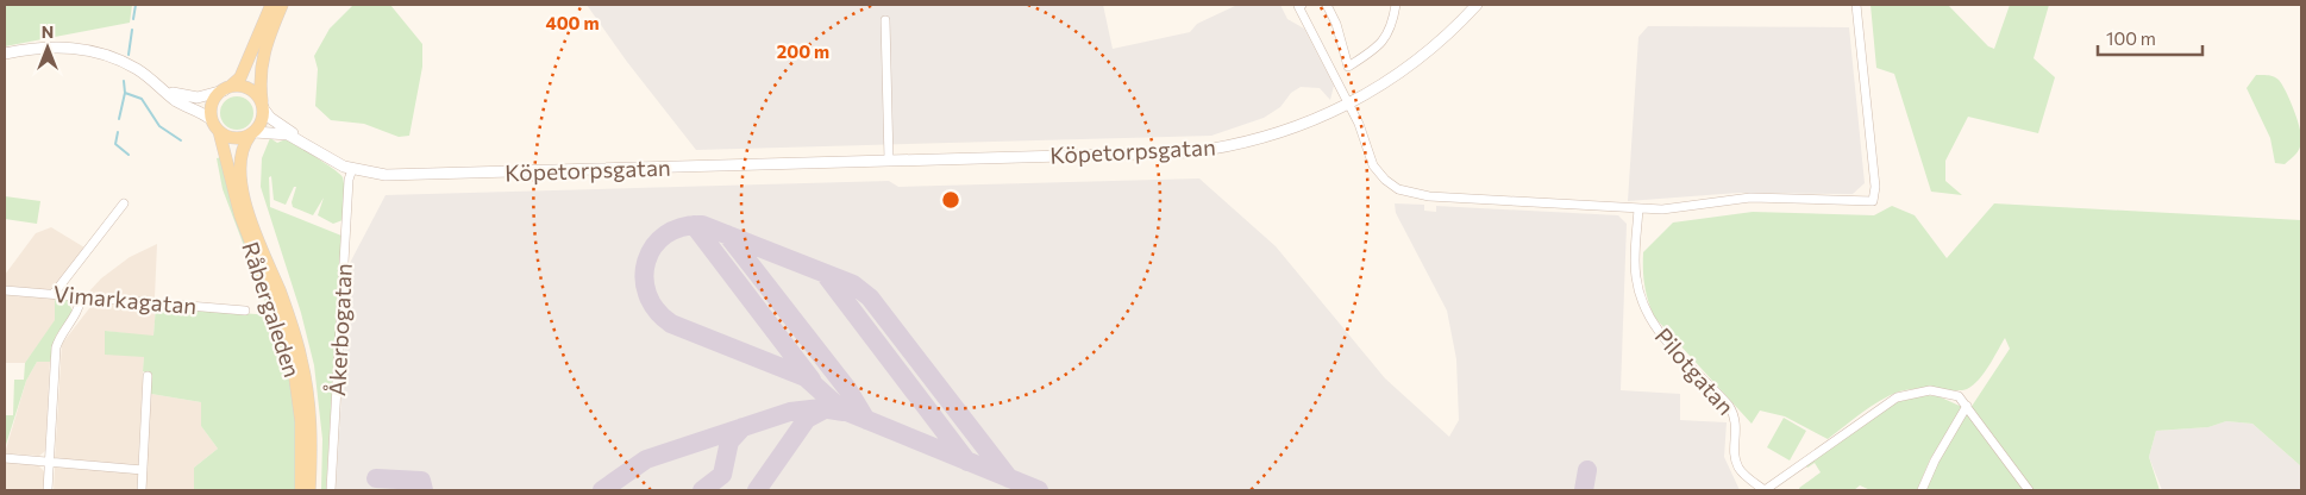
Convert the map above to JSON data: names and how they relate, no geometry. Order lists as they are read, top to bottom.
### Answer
{
  "streets": {
    "main road": ["Råbergaleden"],
    "street": [
      "Köpetorpsgatan",
      "Vimarkagatan",
      "Åkerbogatan",
      "Pilotgatan"
    ]
  },
  "crossings": [
    ["Köpetorpsgatan", "Råbergaleden"],
    ["Köpetorpsgatan", "Åkerbogatan"]
  ],
  "scale_bar": "100 m",
  "north": "top",
  "rings": ["400 m", "200 m"]
}
